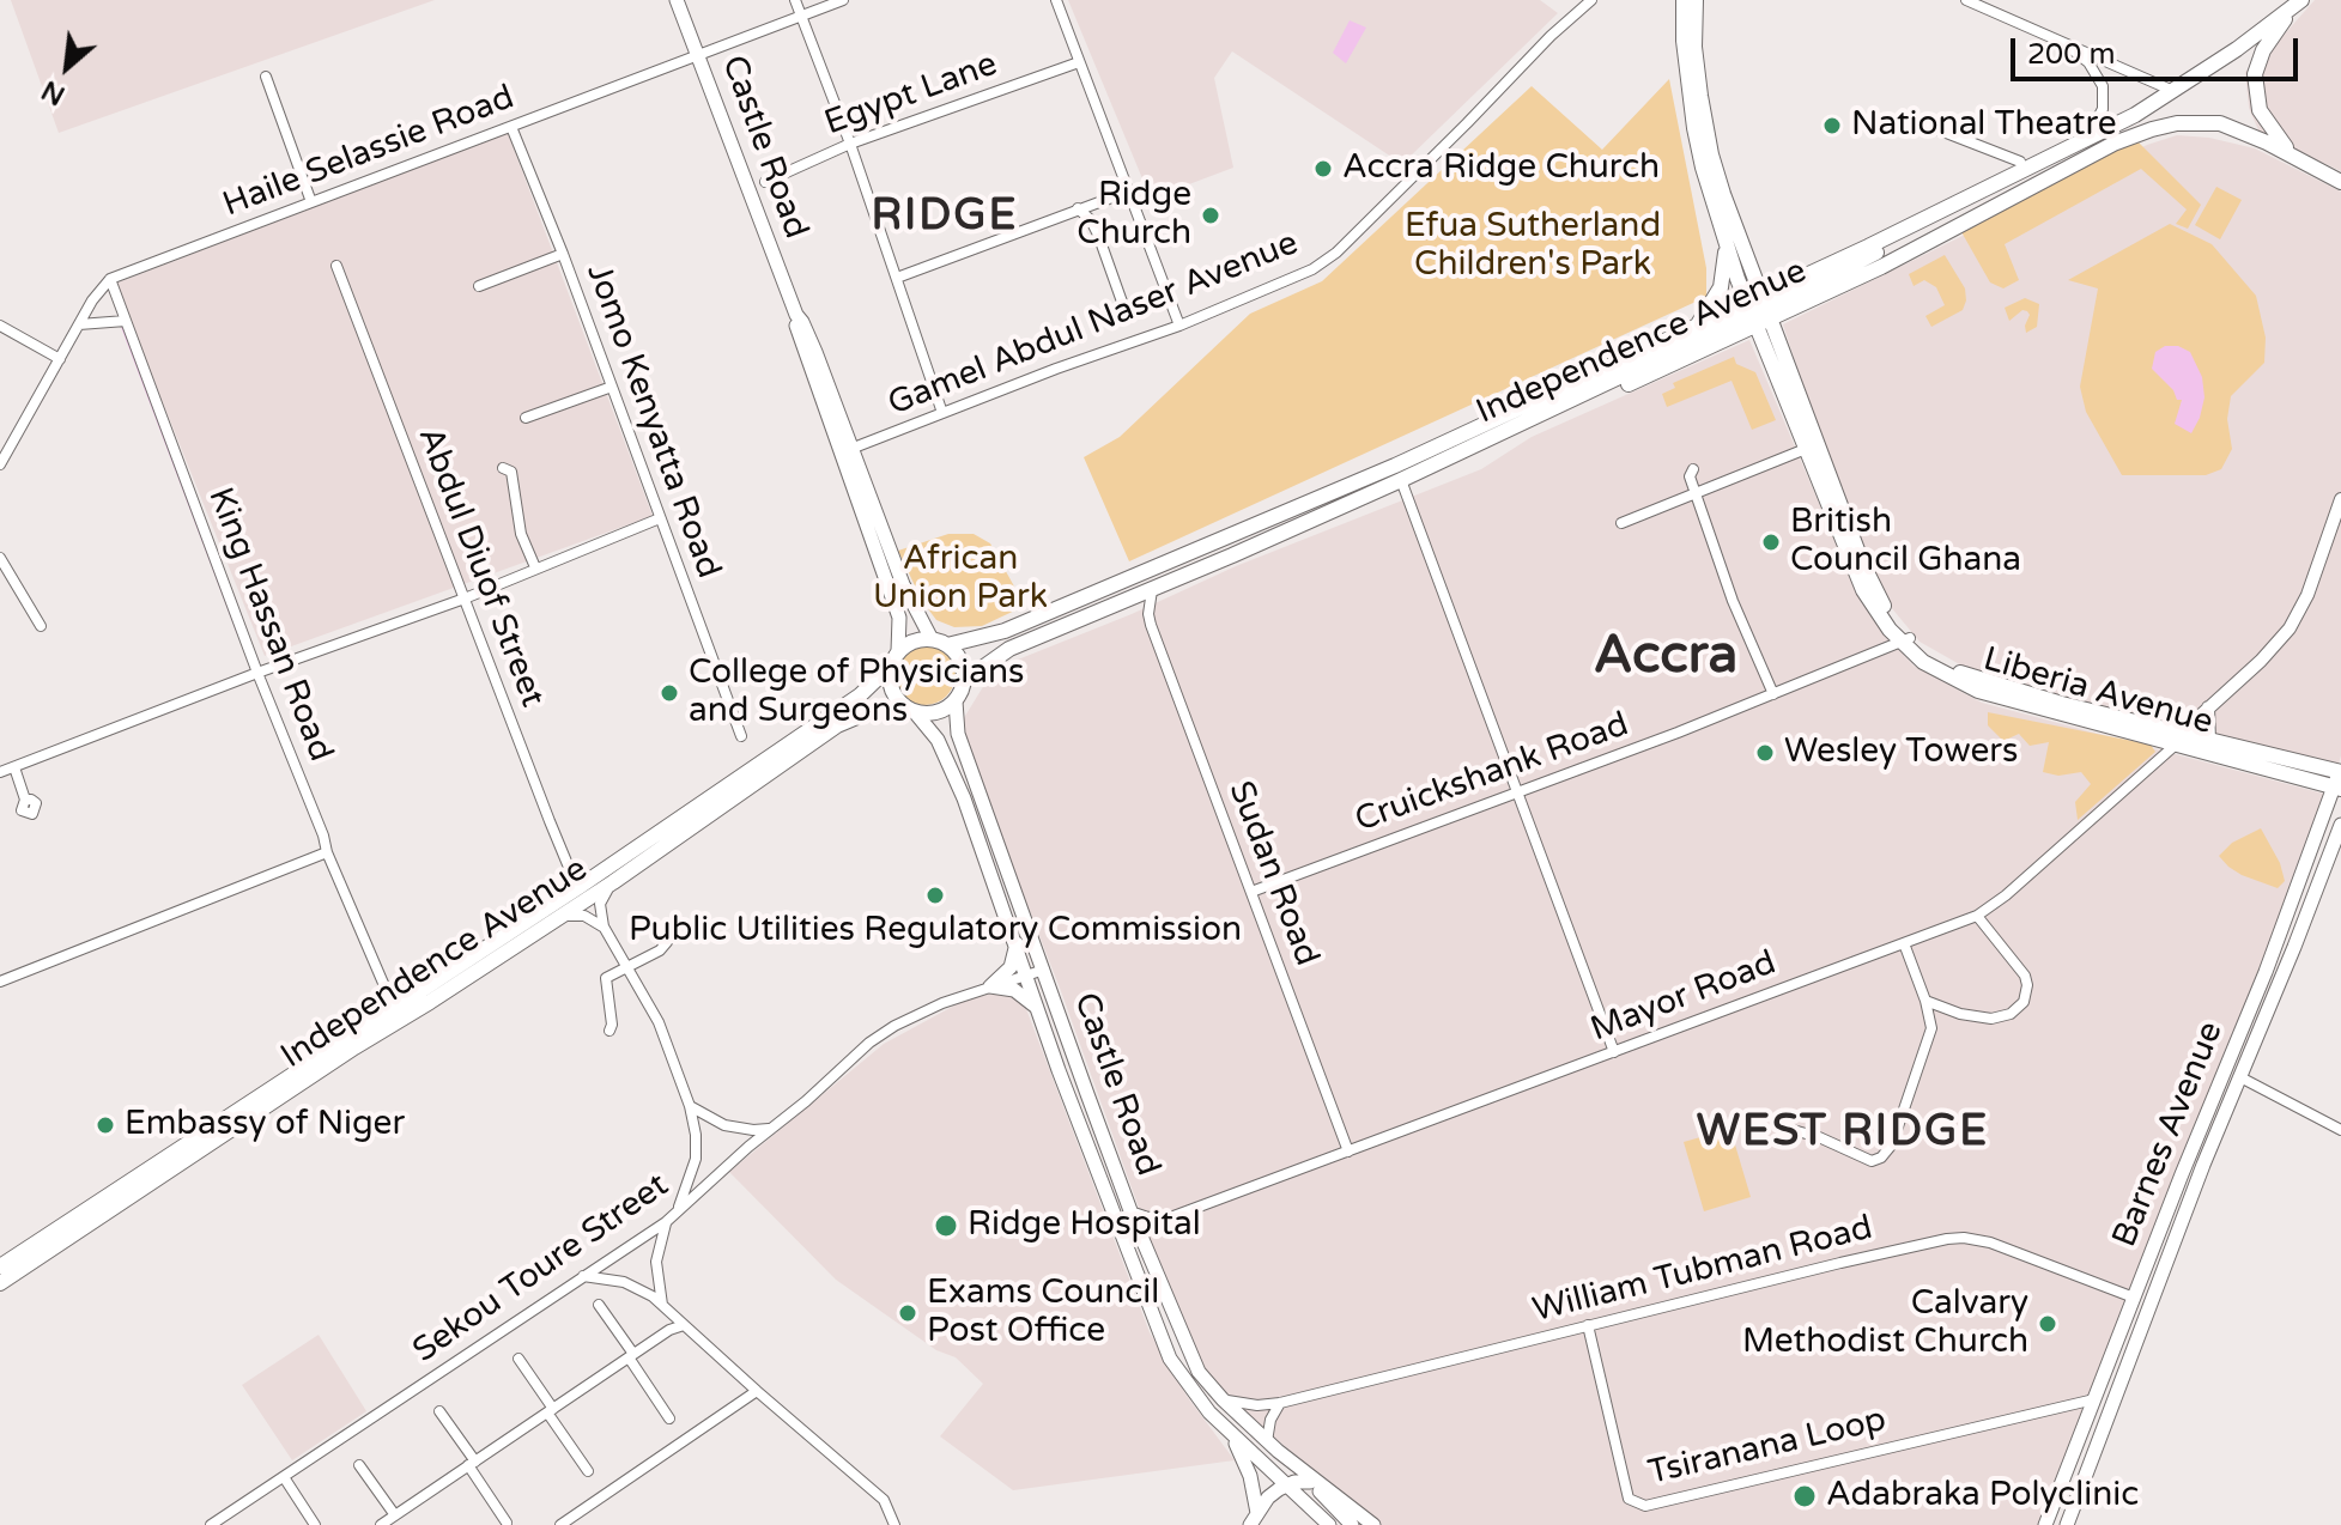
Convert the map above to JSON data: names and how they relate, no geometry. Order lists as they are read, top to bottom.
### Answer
{
  "streets": {
    "main road": [
      "Castle Road",
      "Independence Avenue",
      "Liberia Avenue",
      "Barnes Avenue"
    ],
    "street": [
      "Egypt Lane",
      "Haile Selassie Road",
      "Gamel Abdul Naser Avenue",
      "Jomo Kenyatta Road",
      "Abdul Diuof Street",
      "King Hassan Road",
      "Cruickshank Road",
      "Sudan Road",
      "Mayor Road",
      "Sekou Toure Street",
      "William Tubman Road",
      "Tsiranana Loop"
    ]
  },
  "crossings": [
    ["Castle Road", "Haile Selassie Road"],
    ["Castle Road", "Gamel Abdul Naser Avenue"],
    ["Castle Road", "Independence Avenue"],
    ["Castle Road", "Sekou Toure Street"],
    ["Castle Road", "William Tubman Road"],
    ["Haile Selassie Road", "Jomo Kenyatta Road"],
    ["Haile Selassie Road", "King Hassan Road"],
    ["Independence Avenue", "Abdul Diuof Street"],
    ["Independence Avenue", "King Hassan Road"],
    ["Independence Avenue", "Liberia Avenue"],
    ["Independence Avenue", "Sudan Road"],
    ["Liberia Avenue", "Cruickshank Road"],
    ["Liberia Avenue", "Mayor Road"],
    ["Liberia Avenue", "Barnes Avenue"],
    ["Cruickshank Road", "Sudan Road"],
    ["Sudan Road", "Mayor Road"],
    ["Barnes Avenue", "William Tubman Road"],
    ["Barnes Avenue", "Tsiranana Loop"],
    ["William Tubman Road", "Tsiranana Loop"]
  ],
  "districts": ["RIDGE", "Accra", "WEST RIDGE"],
  "parks": ["Efua Sutherland Children's Park", "African Union Park"],
  "places": [
    "National Theatre",
    "Accra Ridge Church",
    "Ridge Church",
    "British Council Ghana",
    "College of Physicians and Surgeons",
    "Wesley Towers",
    "Public Utilities Regulatory Commission",
    "Embassy of Niger",
    "Ridge Hospital",
    "Exams Council Post Office",
    "Calvary Methodist Church",
    "Adabraka Polyclinic"
  ],
  "scale_bar": "200 m",
  "north": "bottom left"
}
